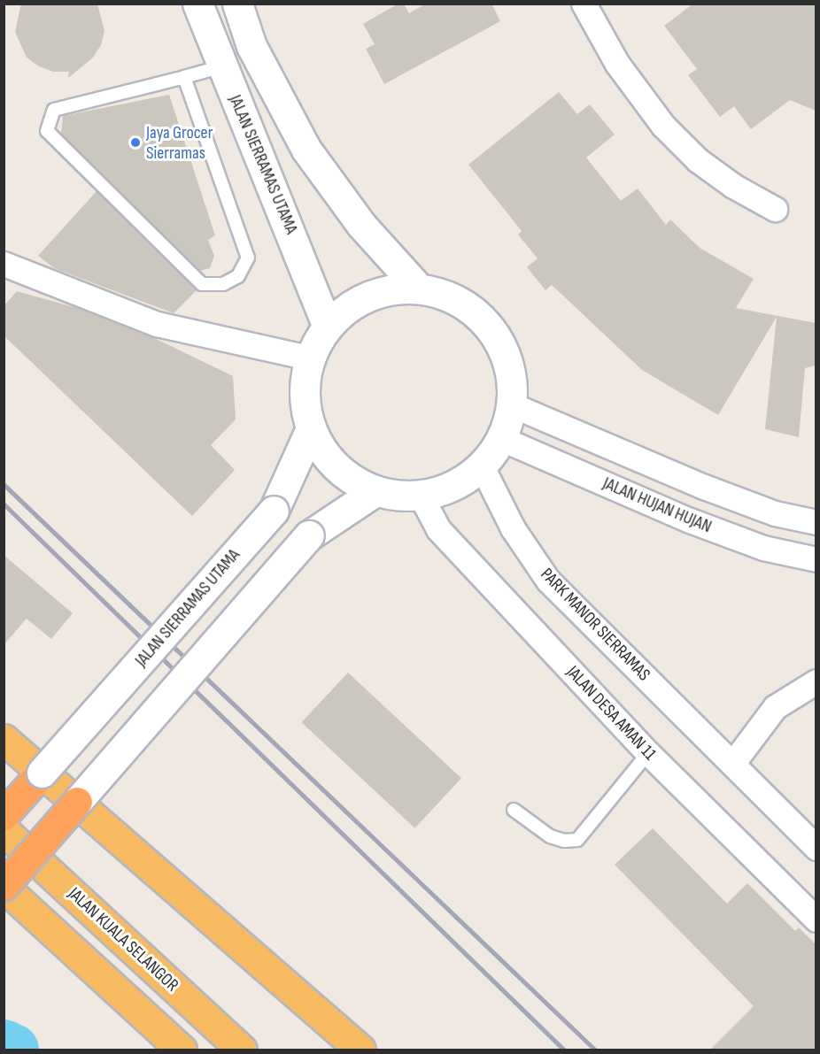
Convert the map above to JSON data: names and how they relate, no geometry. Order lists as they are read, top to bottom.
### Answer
{
  "streets": {
    "highway": ["JALAN KUALA SELANGOR"],
    "street": [
      "JALAN SIERRAMAS UTAMA",
      "JALAN HUJAN HUJAN",
      "PARK MANOR SIERRAMAS",
      "JALAN DESA AMAN 11"
    ]
  },
  "places": ["Jaya Grocer Sierramas"]
}
